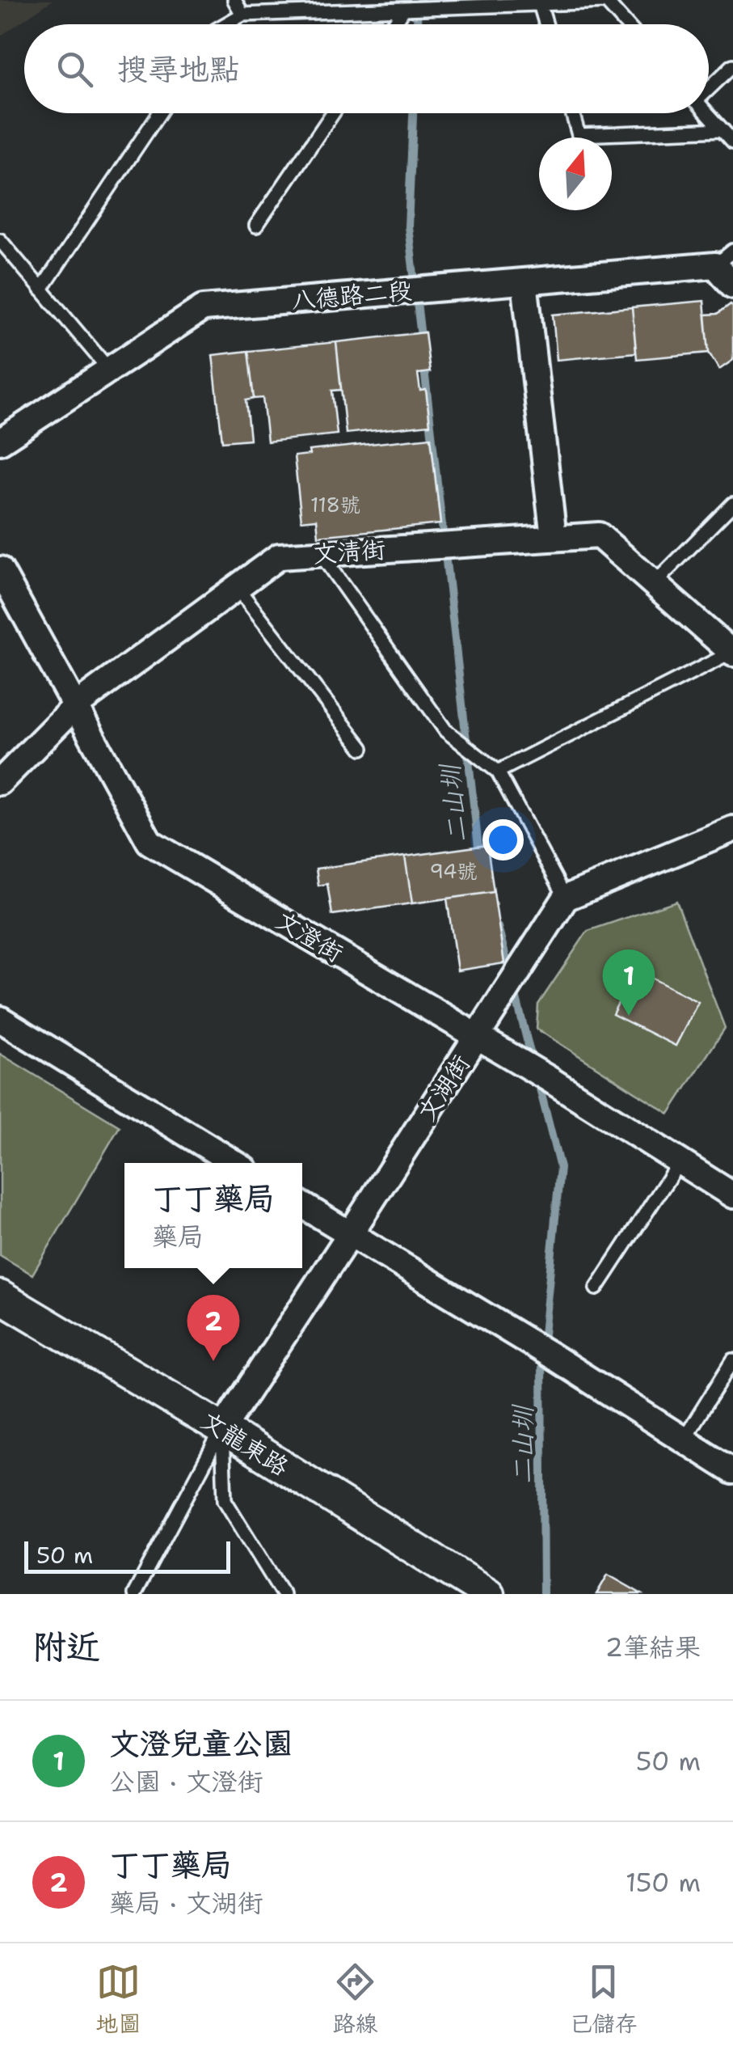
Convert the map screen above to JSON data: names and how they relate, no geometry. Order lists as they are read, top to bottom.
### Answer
{
  "streets": {
    "street": [
      "八德路二段",
      "文清街",
      "文澄街",
      "文湖街",
      "文龍東路"
    ]
  },
  "crossings": [
    ["文清街", "文澄街"],
    ["文澄街", "文湖街"],
    ["文湖街", "文龍東路"]
  ],
  "water": ["二山圳"],
  "house_numbers": ["118號", "94號"],
  "scale_bar": "50 m",
  "north": "top",
  "page": {
    "search": "搜尋地點",
    "pins": ["1", "2"],
    "popup": ["丁丁藥局", "藥局"],
    "scale": "50 m",
    "heading": ["附近", "2筆結果"],
    "list": [
      {
        "mark": "1",
        "name": "文澄兒童公園",
        "note": "公園 · 文澄街",
        "value": "50 m"
      },
      {
        "mark": "2",
        "name": "丁丁藥局",
        "note": "藥局 · 文湖街",
        "value": "150 m"
      }
    ],
    "nav": ["地圖", "路線", "已儲存"]
  }
}
